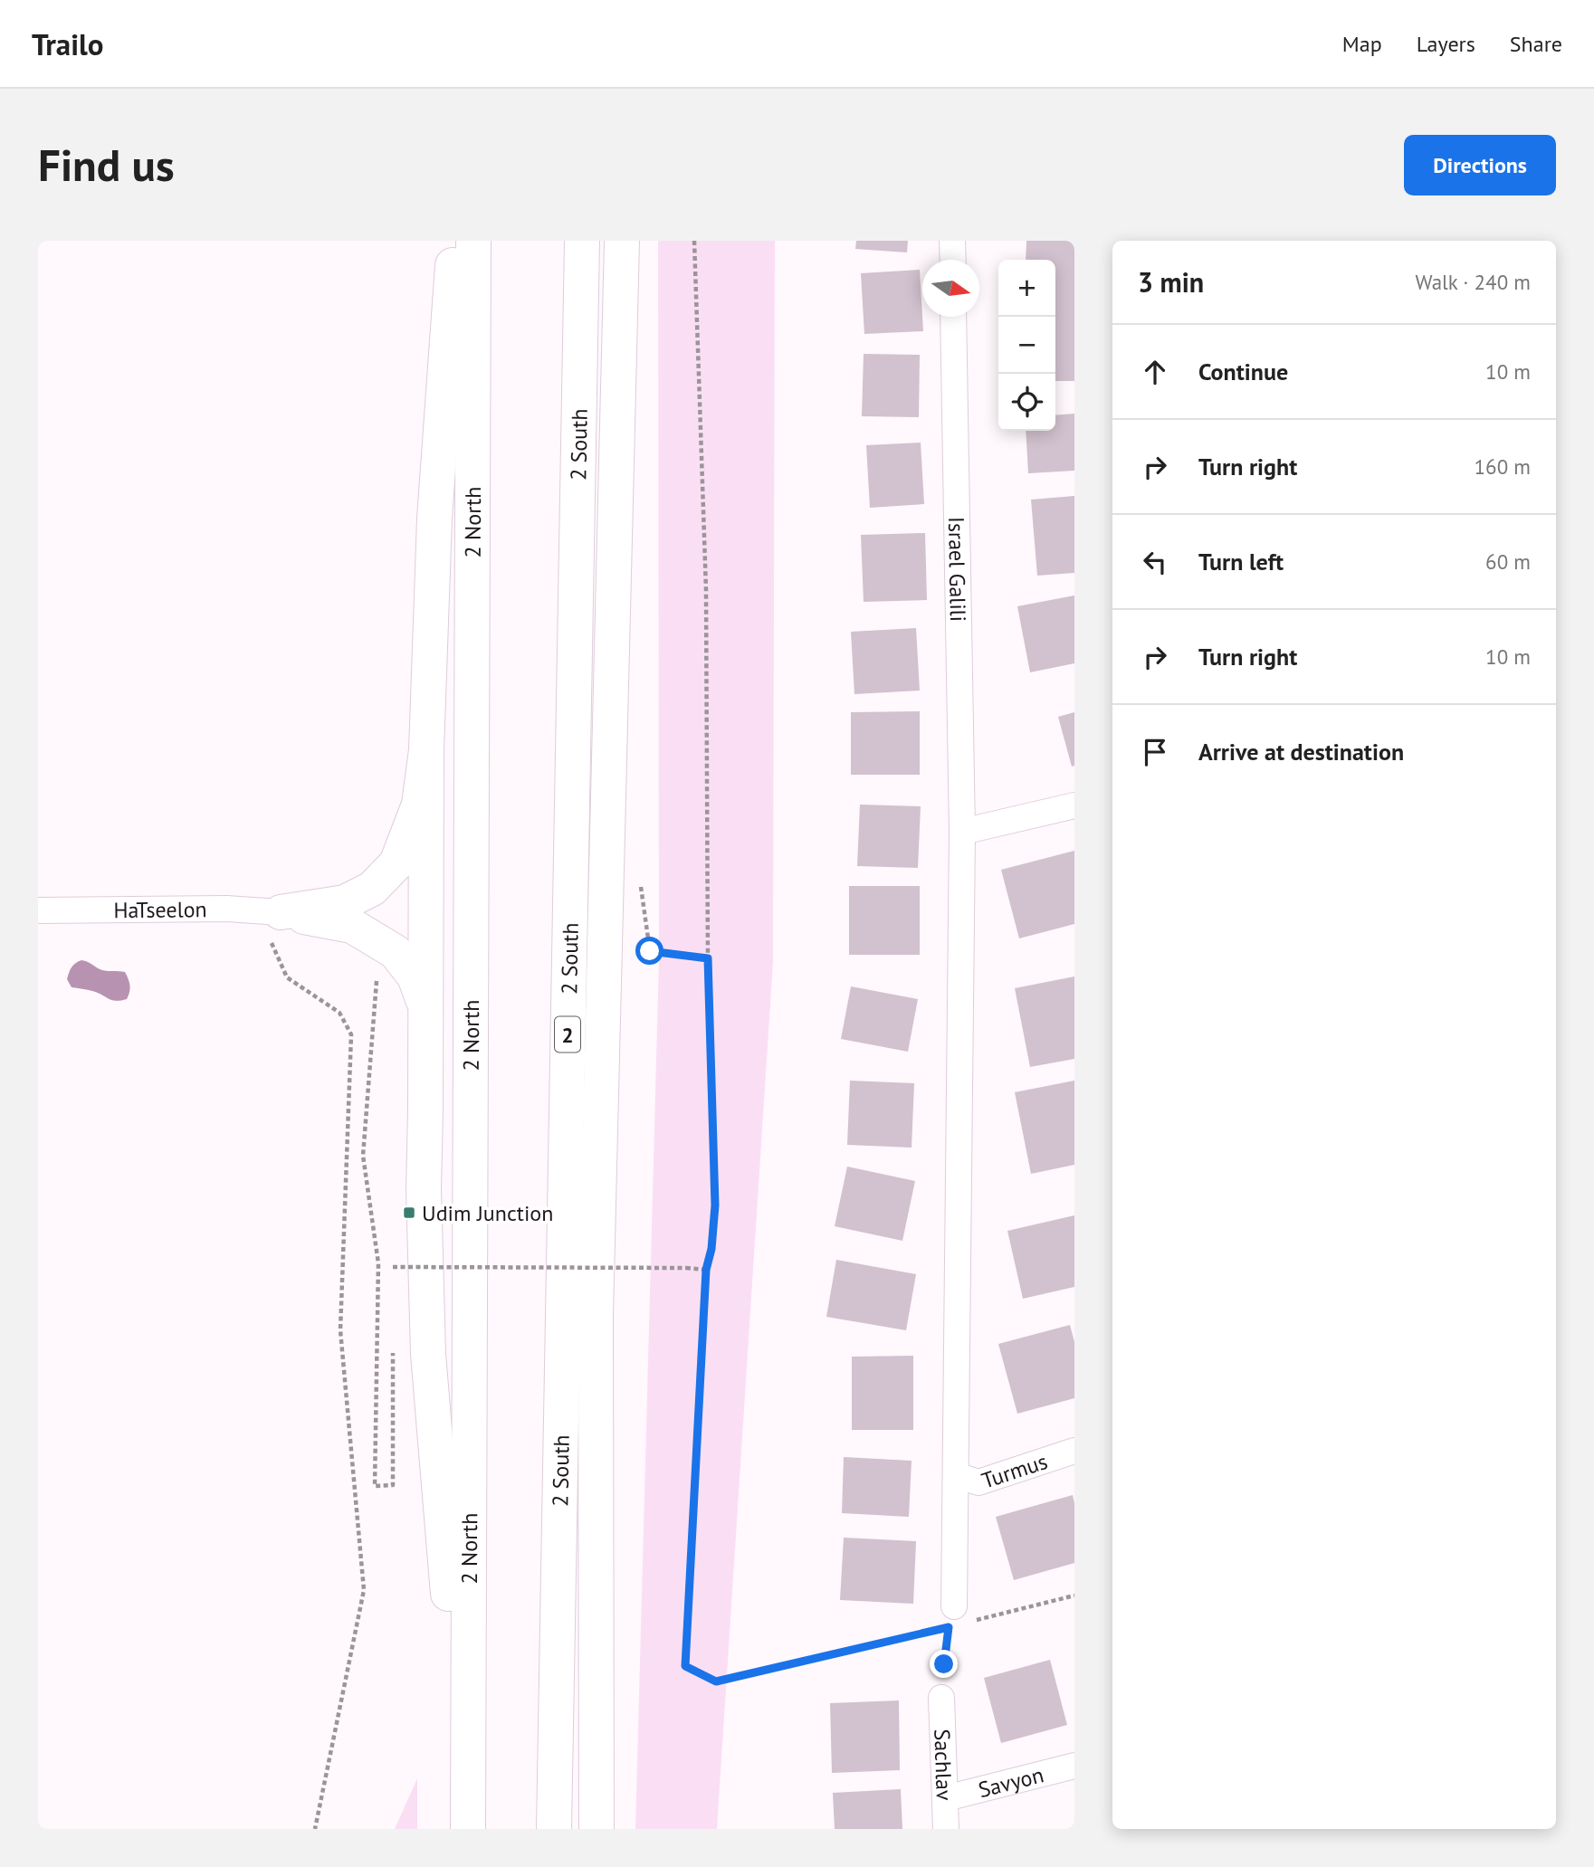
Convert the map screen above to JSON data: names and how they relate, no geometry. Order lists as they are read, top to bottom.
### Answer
{
  "streets": {
    "highway": ["2 South", "2 North", "2"],
    "street": [
      "Israel Galili",
      "HaTseelon",
      "Turmus",
      "Sachlav",
      "Savyon"
    ]
  },
  "crossings": [
    ["Israel Galili", "Turmus"],
    ["Sachlav", "Savyon"]
  ],
  "places": {
    "transit": ["Udim Junction"]
  },
  "north": "right",
  "page": {
    "header": "Trailo",
    "nav": ["Map", "Layers", "Share"],
    "buttons": "Directions",
    "title": "Find us",
    "heading": ["3 min", "Walk · 240 m"],
    "map_buttons": ["+", "−"],
    "list": [
      ["Continue", "10 m"],
      ["Turn right", "160 m"],
      ["Turn left", "60 m"],
      ["Turn right", "10 m"],
      "Arrive at destination"
    ]
  }
}
